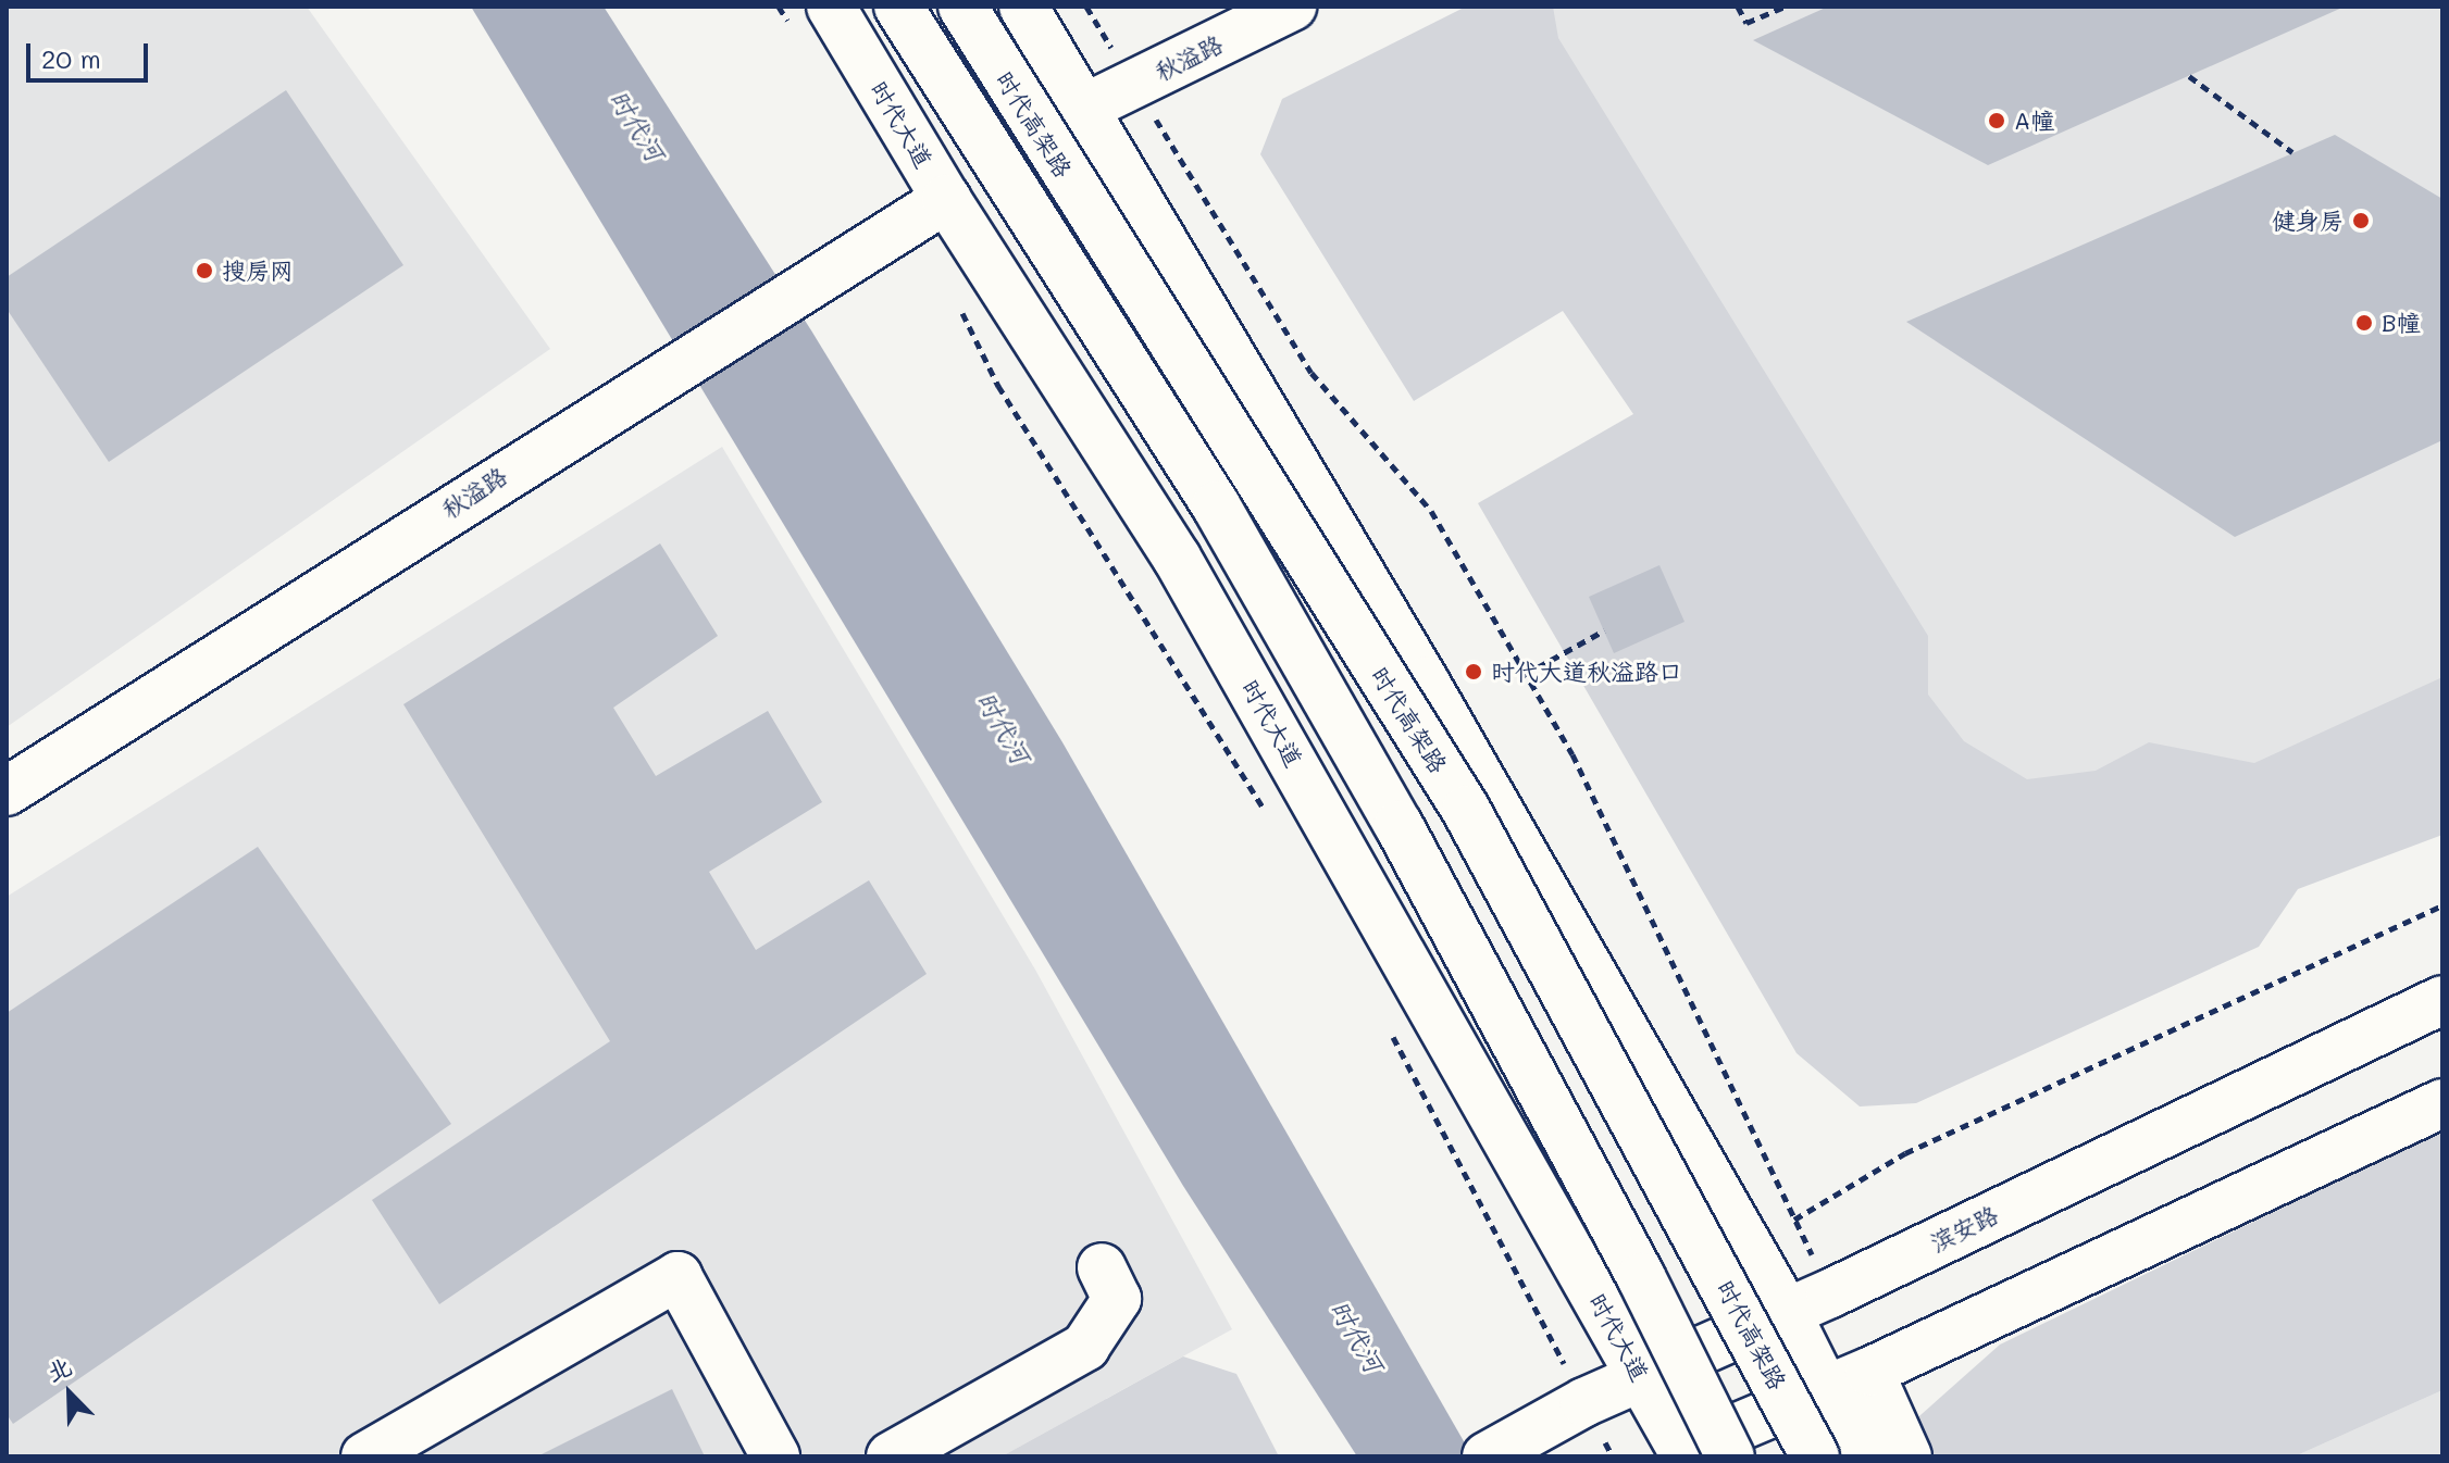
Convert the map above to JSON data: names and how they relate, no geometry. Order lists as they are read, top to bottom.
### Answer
{
  "streets": {
    "main road": [
      "秋溢路",
      "时代大道",
      "时代高架路",
      "滨安路"
    ]
  },
  "crossings": [
    ["秋溢路", "时代大道"],
    ["时代大道", "滨安路"]
  ],
  "water": ["时代河"],
  "places": [
    "A幢",
    "健身房",
    "搜房网",
    "B幢",
    "时代大道秋溢路口"
  ],
  "scale_bar": "20 m",
  "north": "top left"
}
